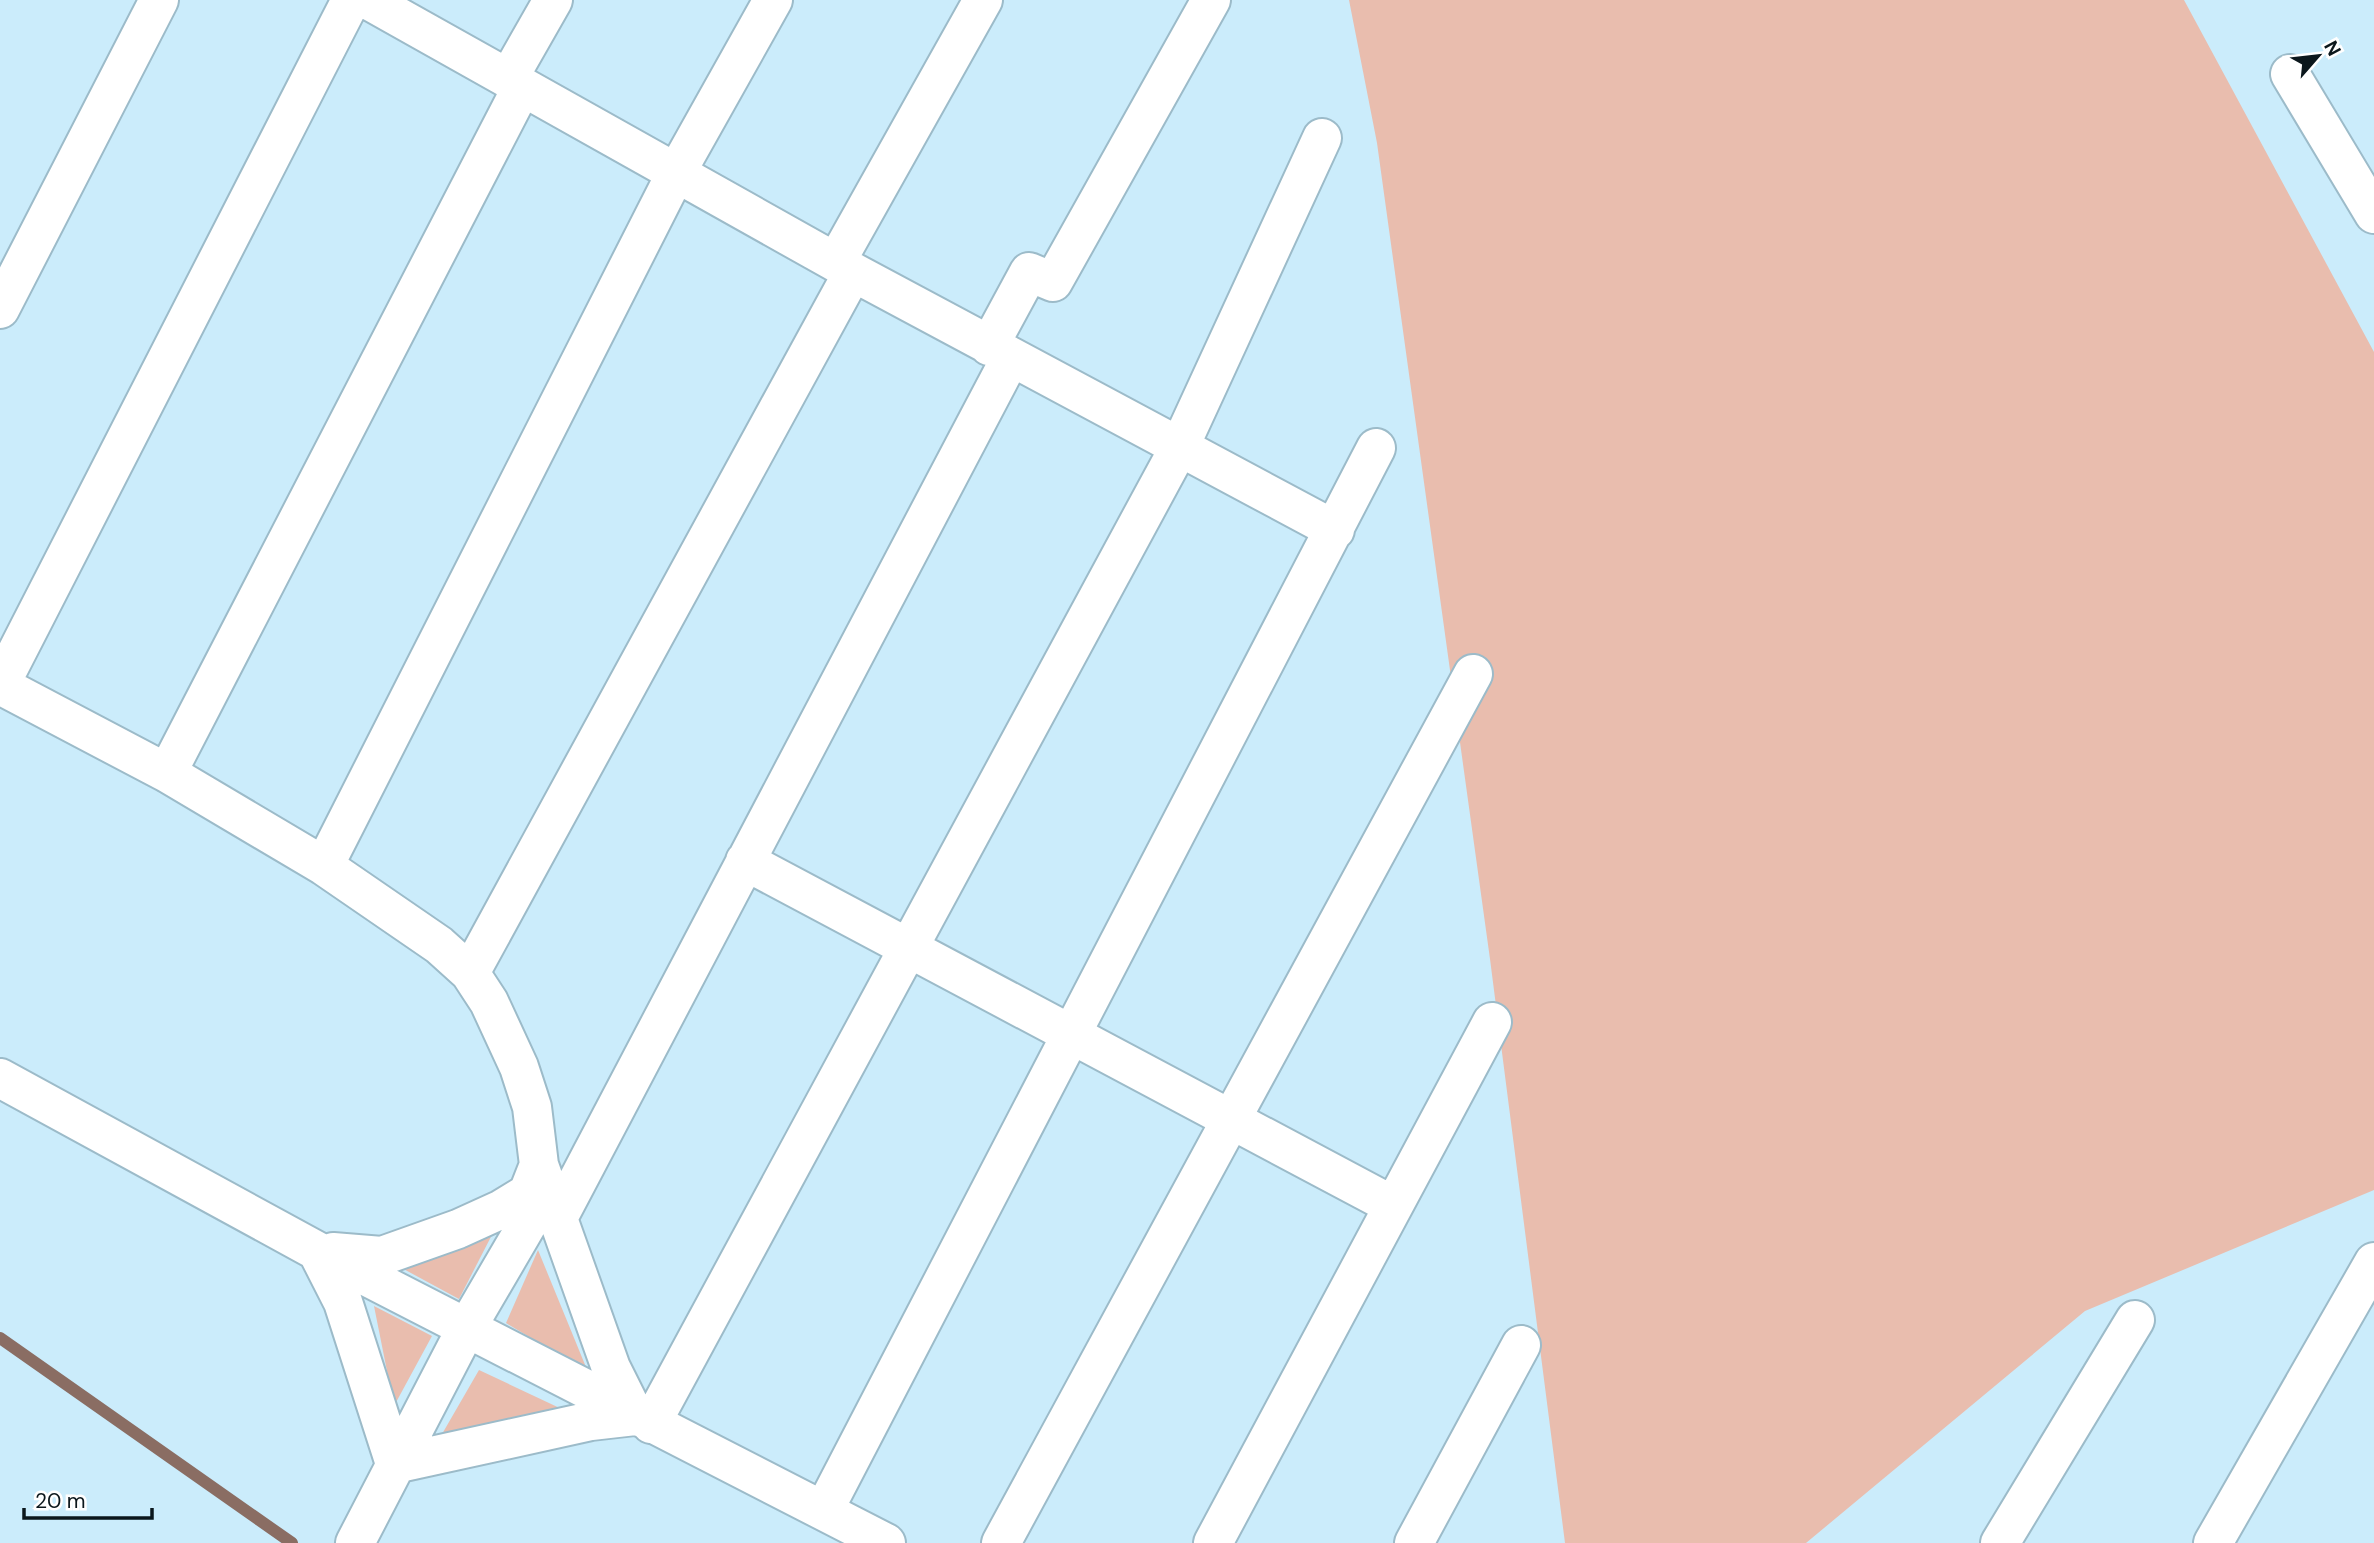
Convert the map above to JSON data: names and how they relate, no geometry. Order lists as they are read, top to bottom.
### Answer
{
  "scale_bar": "20 m",
  "north": "top right"
}
